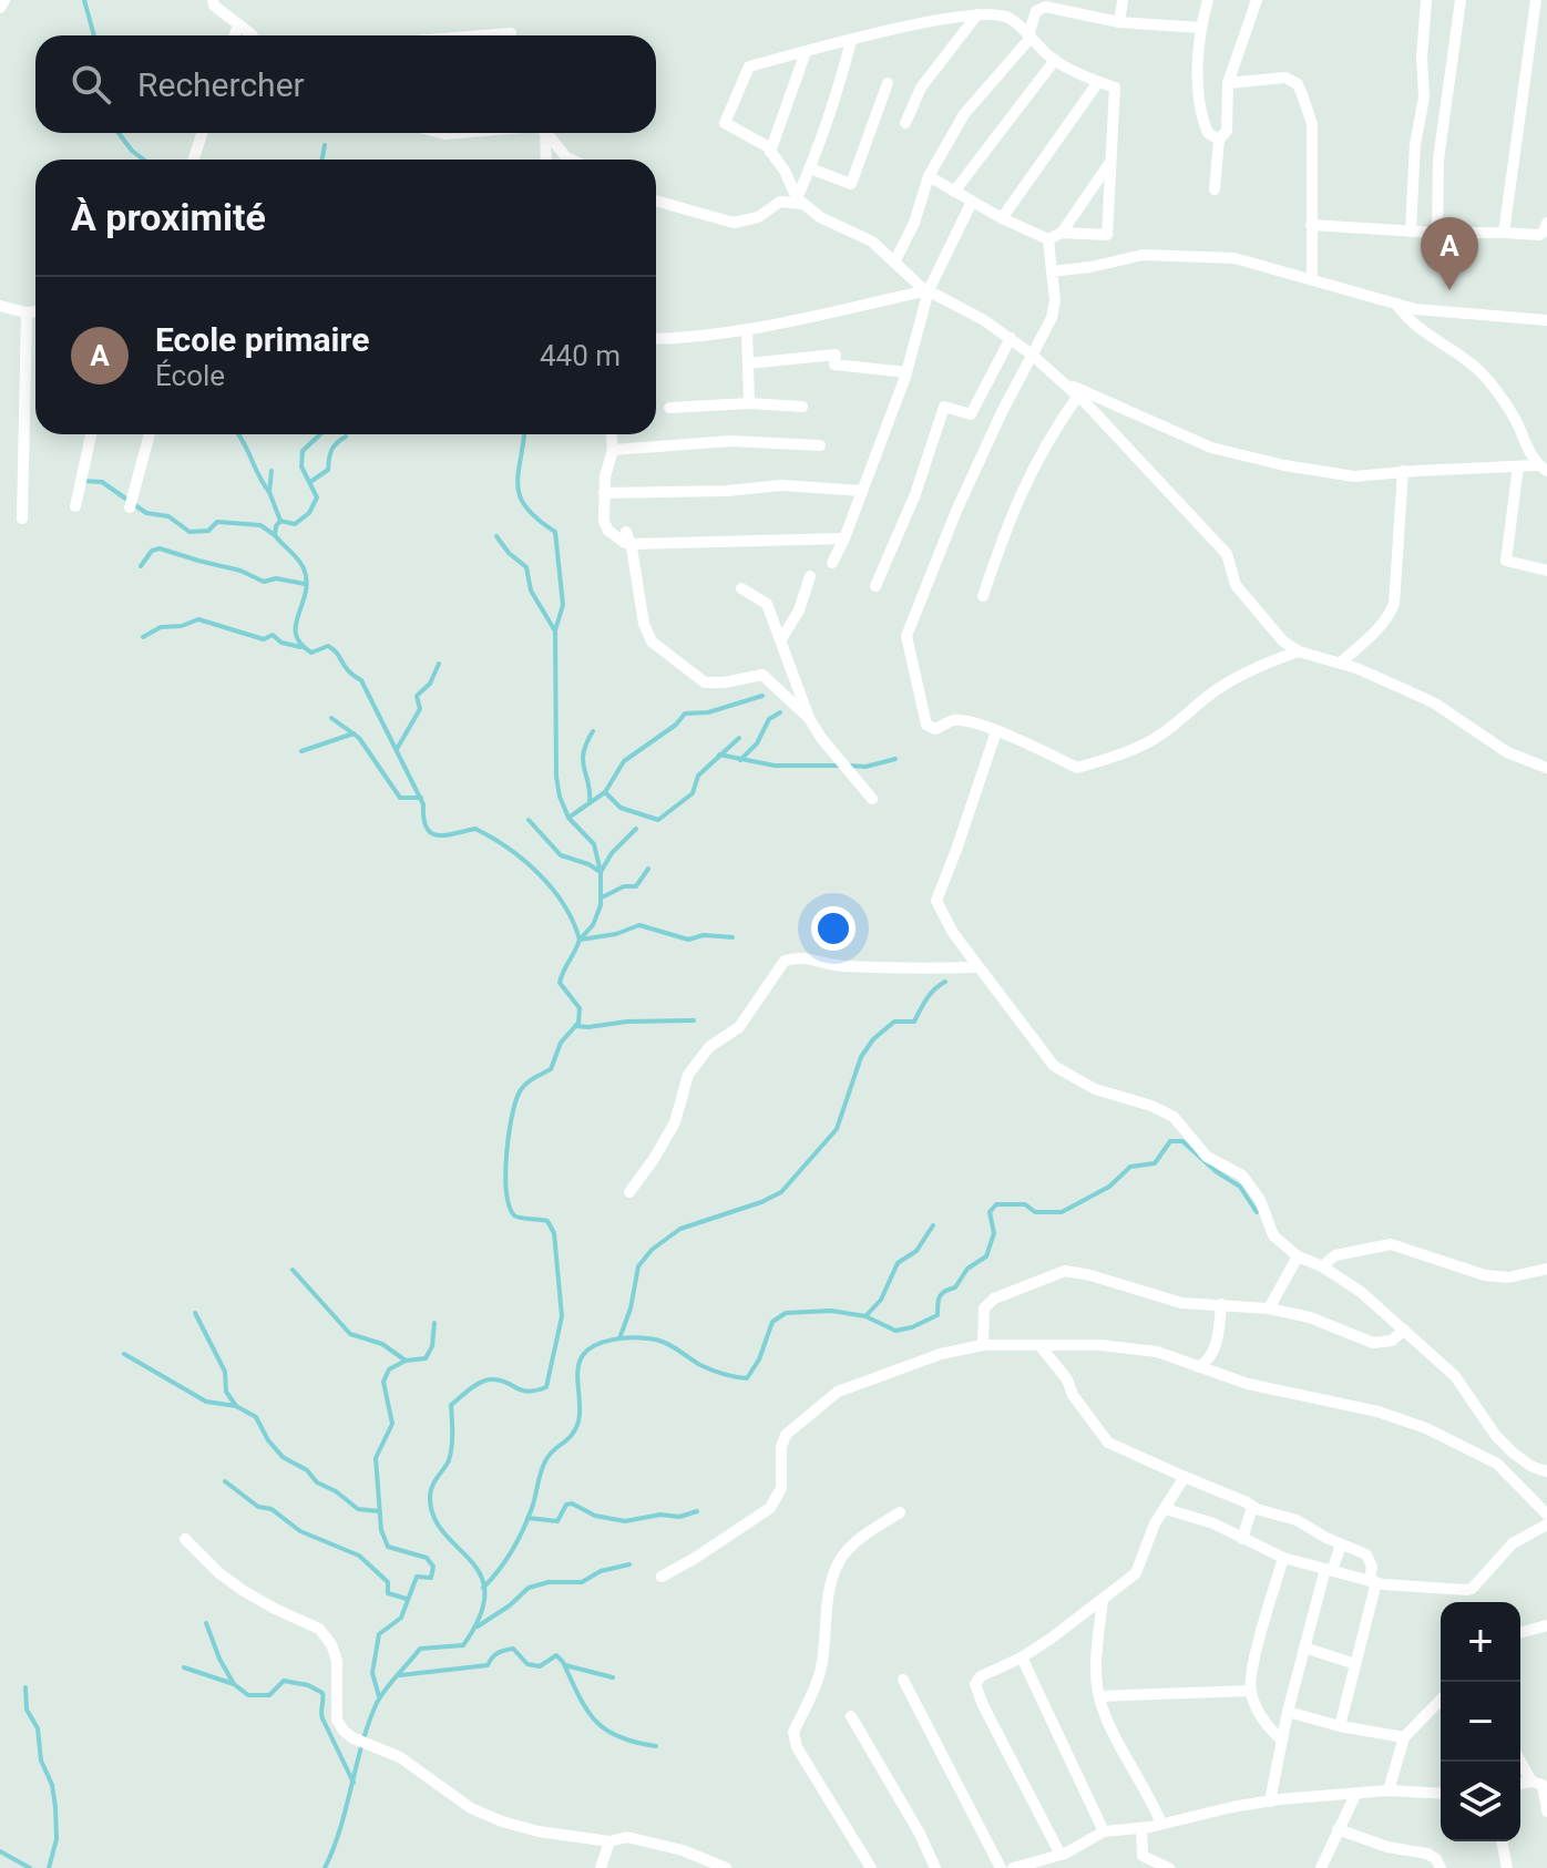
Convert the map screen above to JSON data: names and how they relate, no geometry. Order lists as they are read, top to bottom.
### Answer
{
  "page": {
    "search": "Rechercher",
    "heading": "À proximité",
    "pins": "A",
    "list": [
      {
        "mark": "A",
        "name": "Ecole primaire",
        "note": "École",
        "value": "440 m"
      }
    ],
    "map_buttons": ["+", "−"]
  }
}
